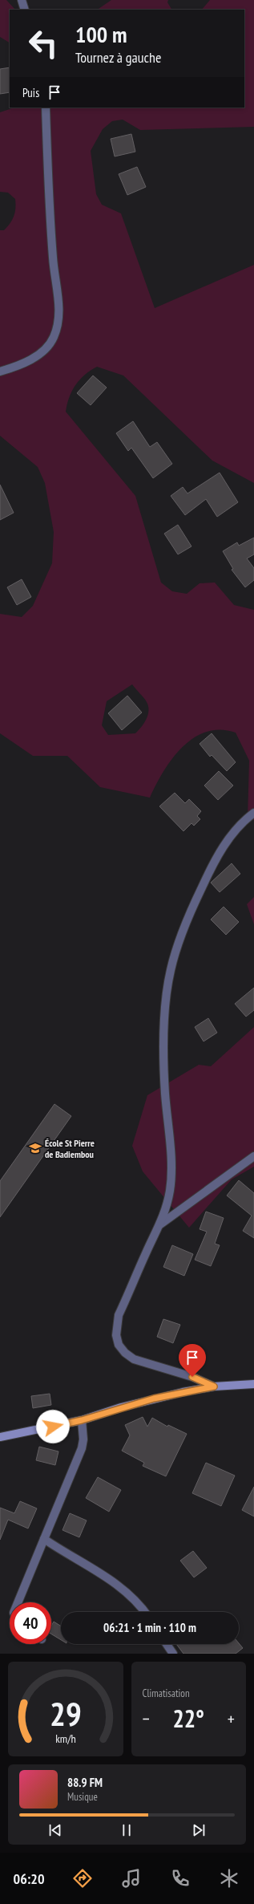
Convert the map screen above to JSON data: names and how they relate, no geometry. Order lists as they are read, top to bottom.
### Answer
{
  "places": {
    "school or university": ["École St Pierre de Badiembou"]
  },
  "page": {
    "turn": ["100 m", "Tournez à gauche"],
    "then": "Puis",
    "limit": "40",
    "trip": "06:21 · 1 min · 110 m",
    "tile": "Climatisation",
    "heat": ["−", "22°", "+"],
    "song": ["88.9 FM", "Musique"],
    "tabs": "06:20",
    "gauge": ["29", "km/h"]
  }
}
